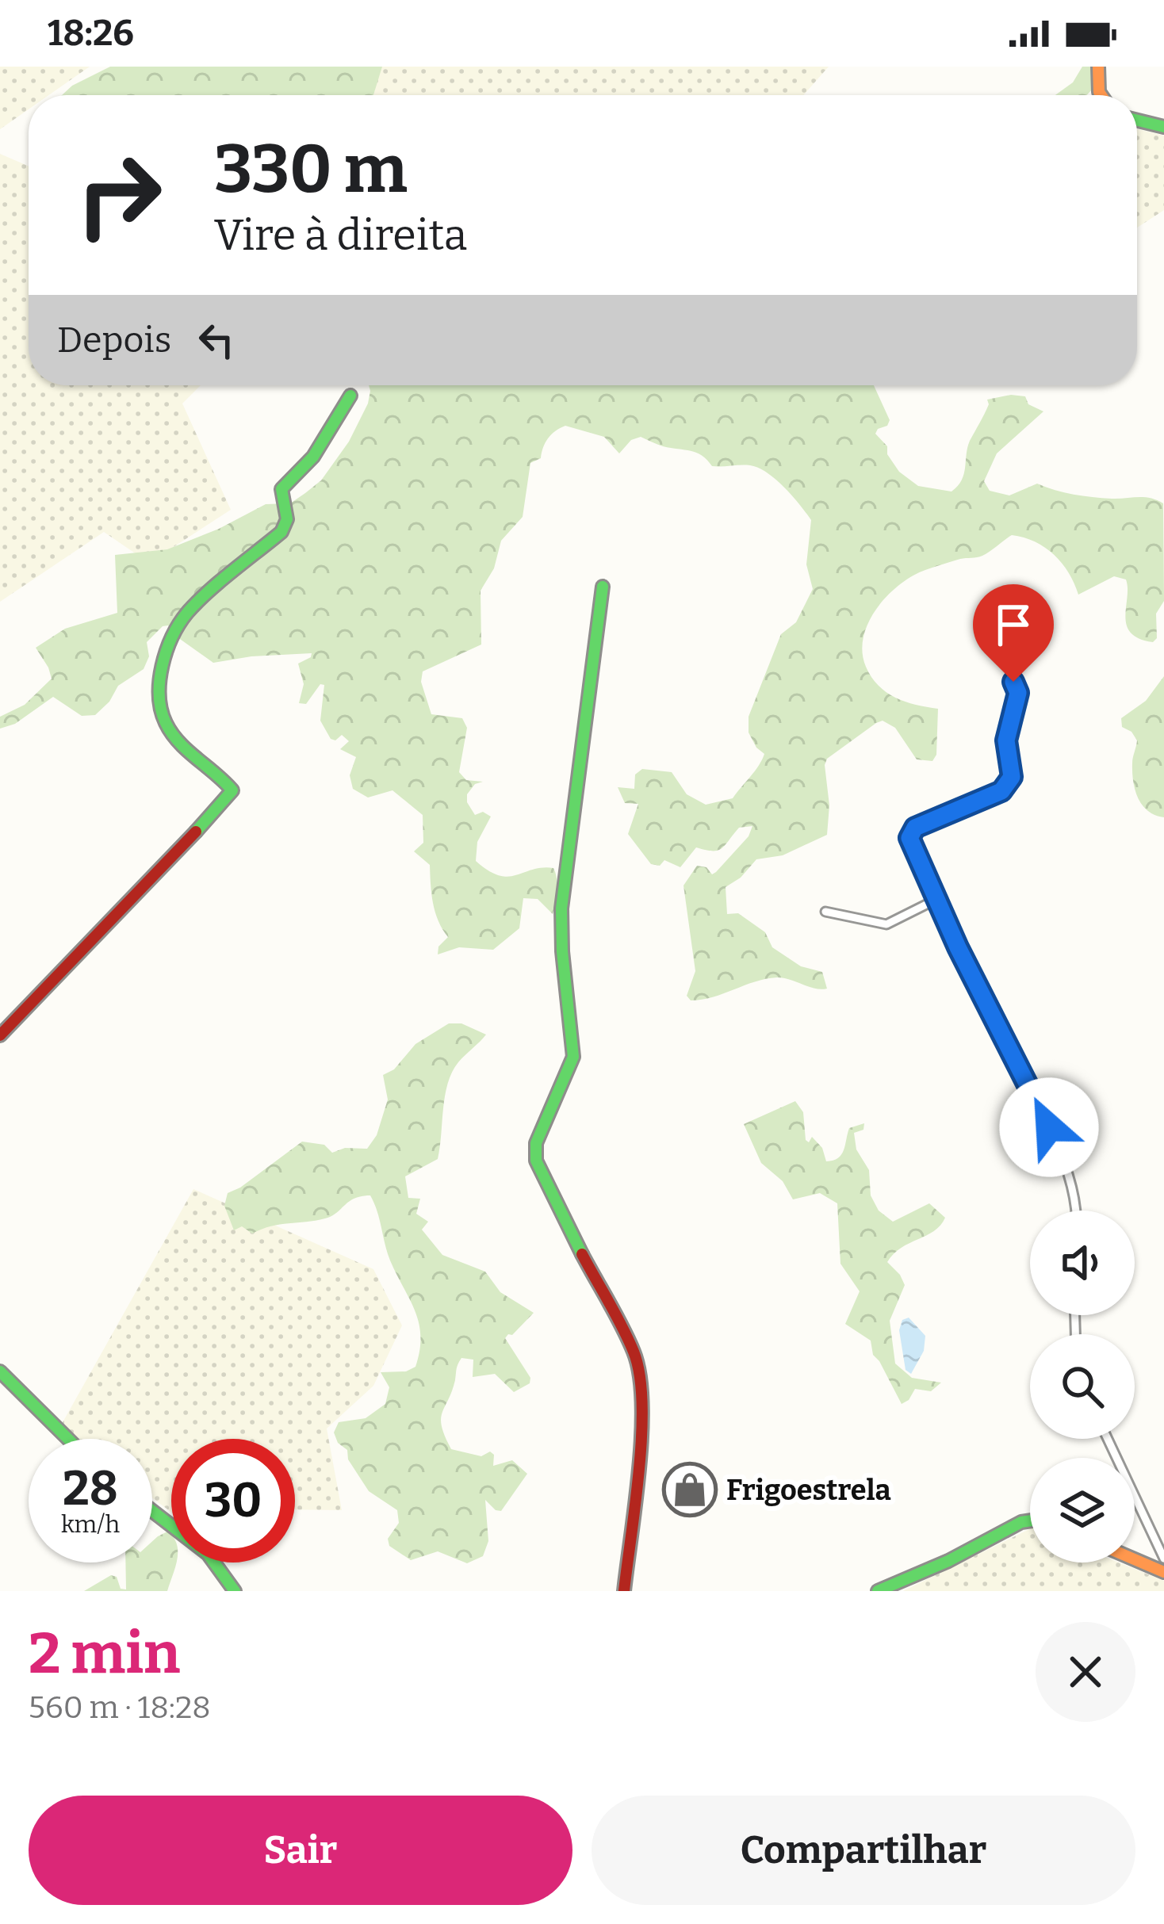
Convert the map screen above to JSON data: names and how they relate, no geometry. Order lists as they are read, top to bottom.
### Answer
{
  "places": {
    "shop": ["Frigoestrela"]
  },
  "page": {
    "status": "18:26",
    "turn": ["330 m", "Vire à direita"],
    "then": "Depois",
    "speed": "28 km/h",
    "limit": "30",
    "heading": ["2 min", "560 m · 18:28"],
    "buttons": ["Sair", "Compartilhar"]
  }
}
